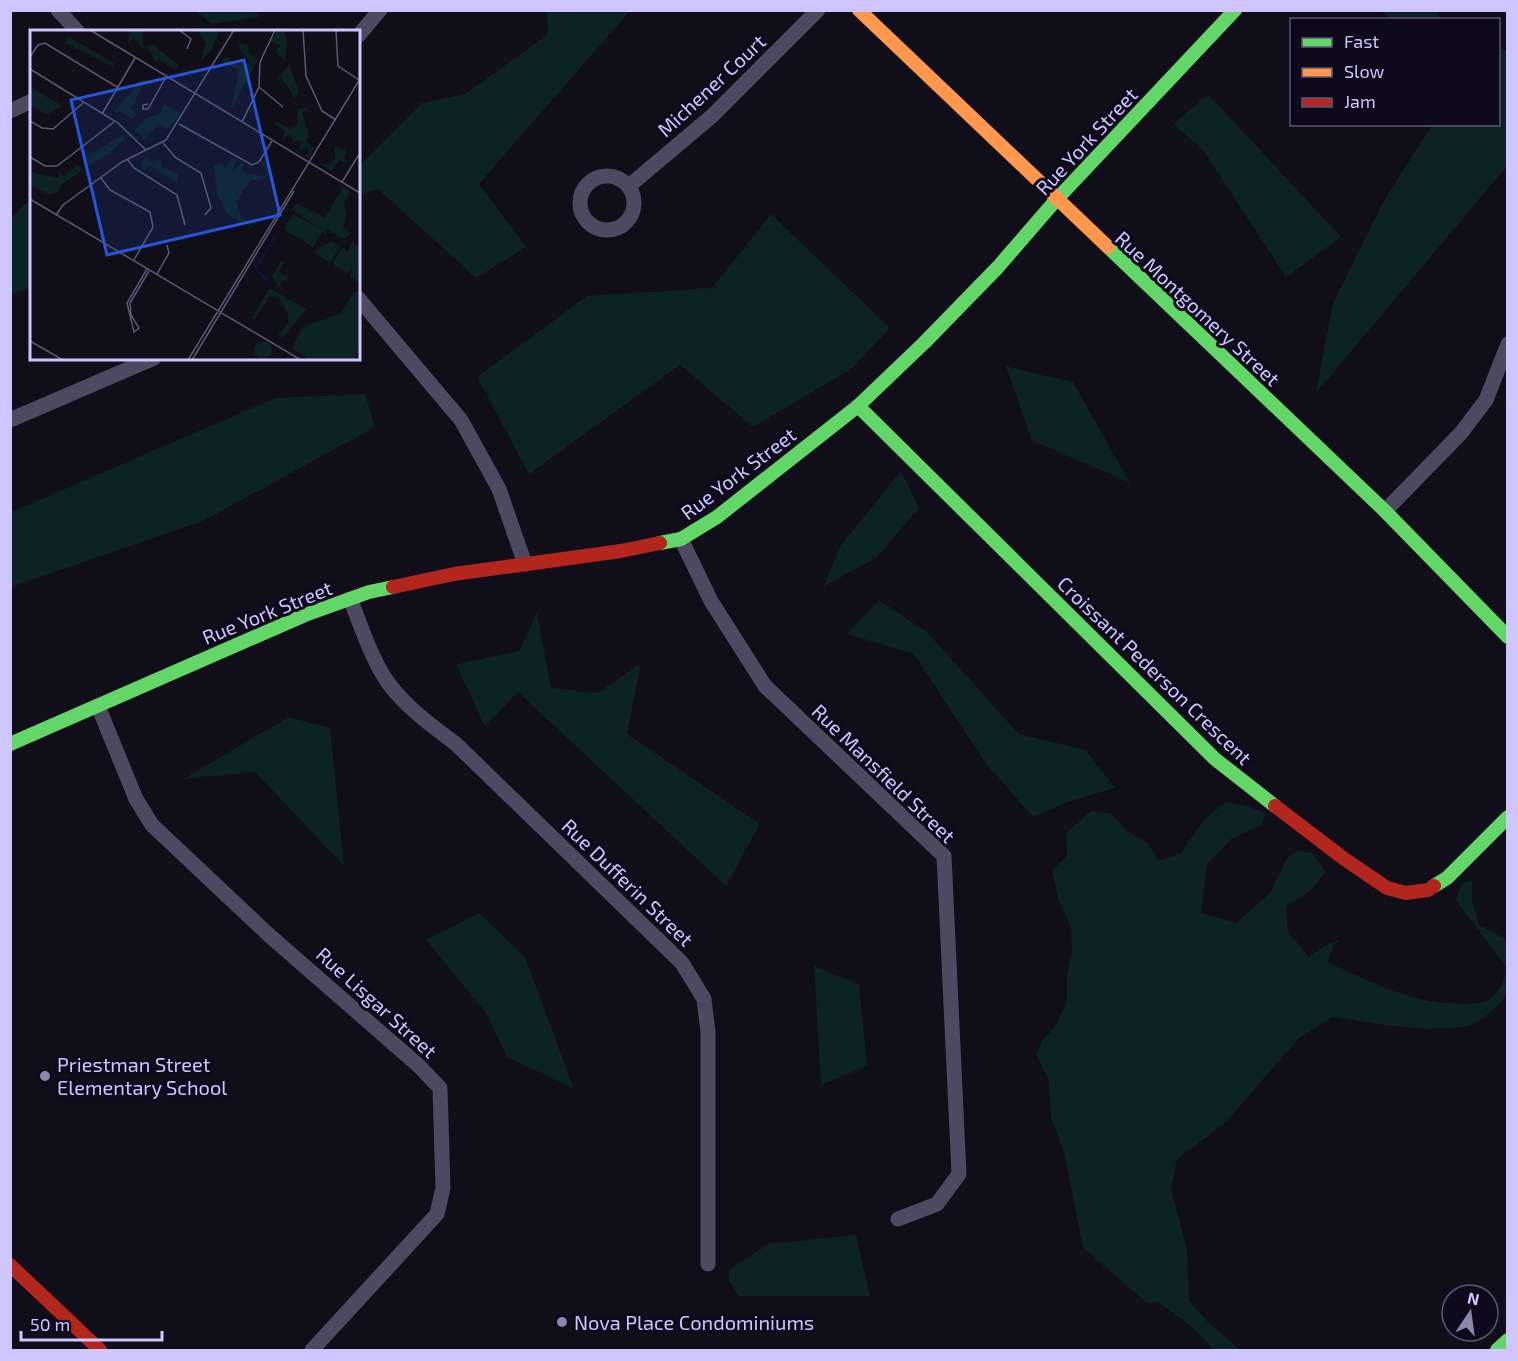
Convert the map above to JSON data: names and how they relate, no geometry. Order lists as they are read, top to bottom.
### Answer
{
  "streets": {
    "street": [
      "Michener Court",
      "Rue York Street",
      "Rue Montgomery Street",
      "Croissant Pederson Crescent",
      "Rue Mansfield Street",
      "Rue Dufferin Street",
      "Rue Lisgar Street"
    ]
  },
  "crossings": [
    ["Rue York Street", "Rue Montgomery Street"],
    ["Rue York Street", "Croissant Pederson Crescent"],
    ["Rue York Street", "Rue Mansfield Street"],
    ["Rue York Street", "Rue Dufferin Street"],
    ["Rue York Street", "Rue Lisgar Street"]
  ],
  "places": ["Priestman Street Elementary School", "Nova Place Condominiums"],
  "legend": ["Fast", "Slow", "Jam"],
  "scale_bar": "50 m",
  "north": "top"
}
